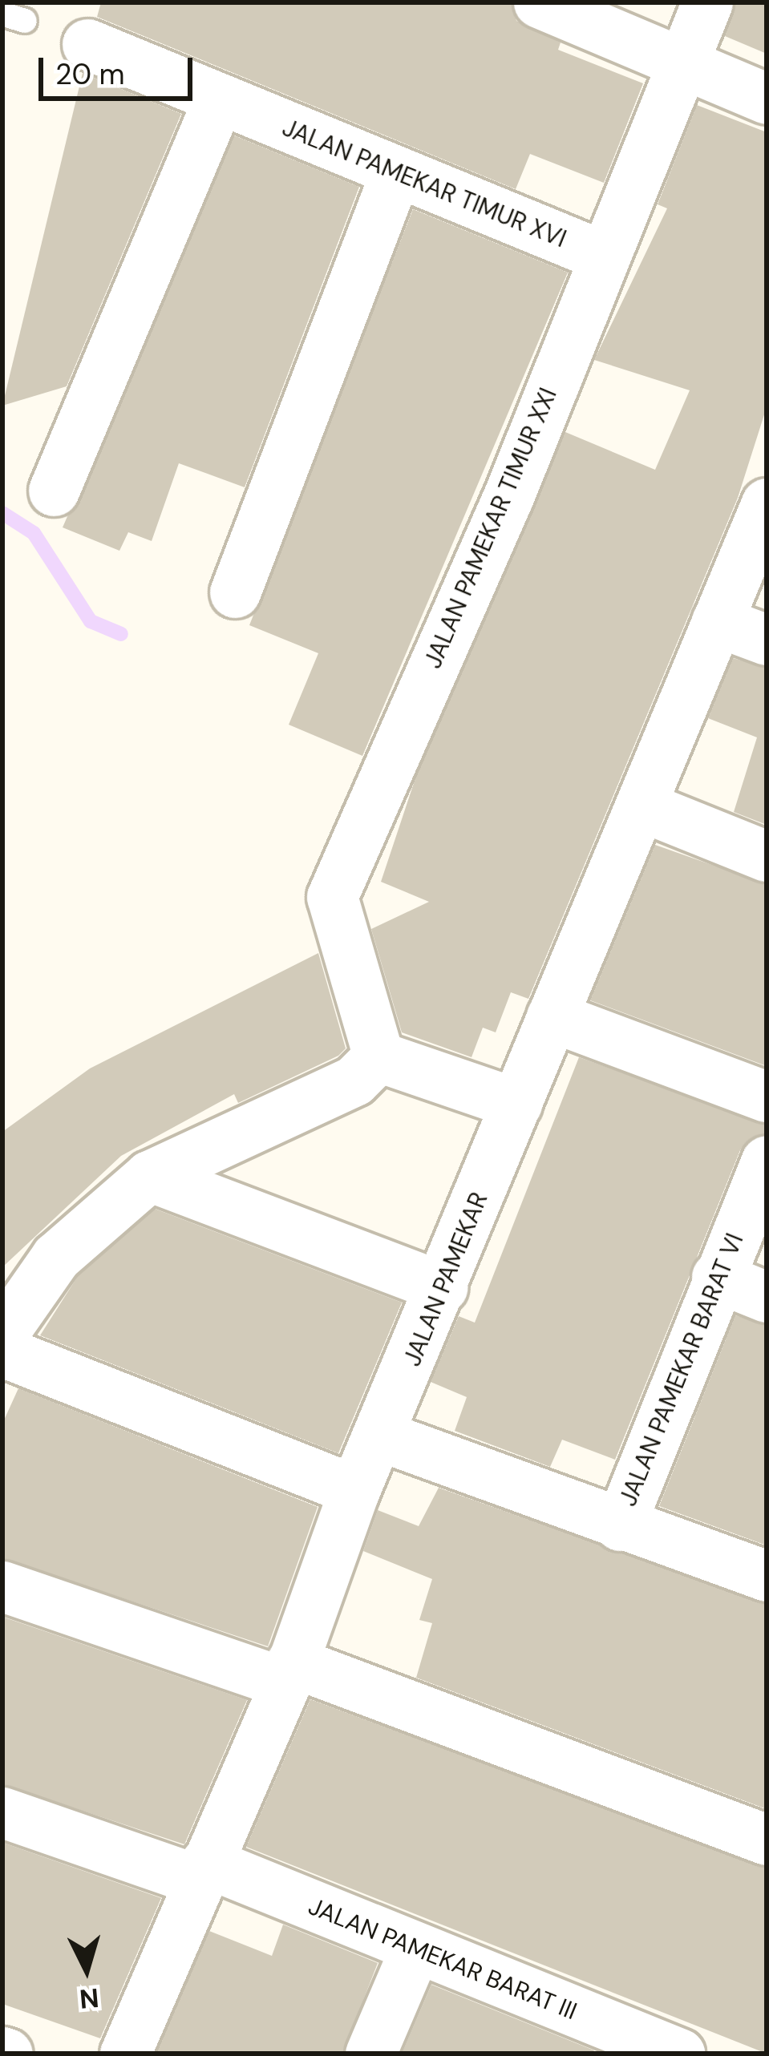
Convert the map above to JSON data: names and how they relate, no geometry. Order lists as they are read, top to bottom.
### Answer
{
  "streets": {
    "street": [
      "JALAN PAMEKAR TIMUR XVI",
      "JALAN PAMEKAR TIMUR XXI",
      "JALAN PAMEKAR",
      "JALAN PAMEKAR BARAT VI",
      "JALAN PAMEKAR BARAT III"
    ]
  },
  "crossings": [
    ["JALAN PAMEKAR TIMUR XVI", "JALAN PAMEKAR TIMUR XXI"],
    ["JALAN PAMEKAR", "JALAN PAMEKAR BARAT III"]
  ],
  "scale_bar": "20 m",
  "north": "bottom"
}
